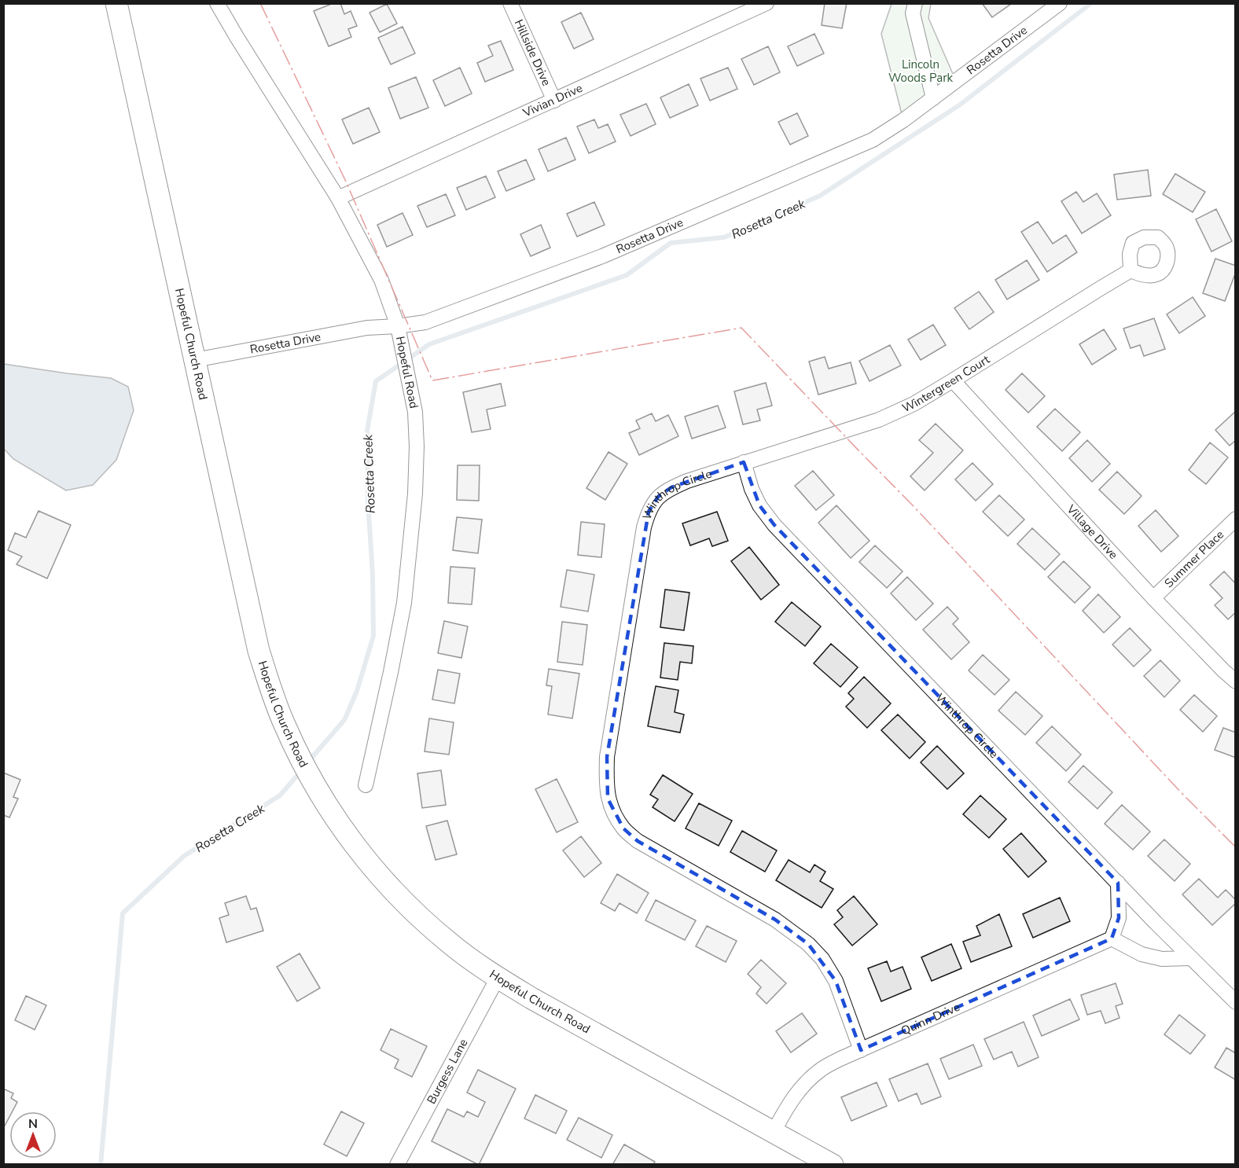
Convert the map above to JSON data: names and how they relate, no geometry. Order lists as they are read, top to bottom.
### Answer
{
  "streets": {
    "main road": ["Hopeful Church Road"],
    "street": [
      "Rosetta Drive",
      "Hillside Drive",
      "Vivian Drive",
      "Hopeful Road",
      "Wintergreen Court",
      "Winthrop Circle",
      "Village Drive",
      "Summer Place",
      "Quinn Drive",
      "Burgess Lane"
    ]
  },
  "crossings": [
    ["Rosetta Drive", "Hopeful Church Road"],
    ["Rosetta Drive", "Hopeful Road"],
    ["Hillside Drive", "Vivian Drive"],
    ["Vivian Drive", "Hopeful Road"],
    ["Hopeful Church Road", "Quinn Drive"],
    ["Hopeful Church Road", "Burgess Lane"],
    ["Wintergreen Court", "Winthrop Circle"],
    ["Wintergreen Court", "Village Drive"],
    ["Winthrop Circle", "Quinn Drive"],
    ["Village Drive", "Summer Place"]
  ],
  "water": ["Rosetta Creek"],
  "parks": ["Lincoln Woods Park"],
  "north": "top"
}
